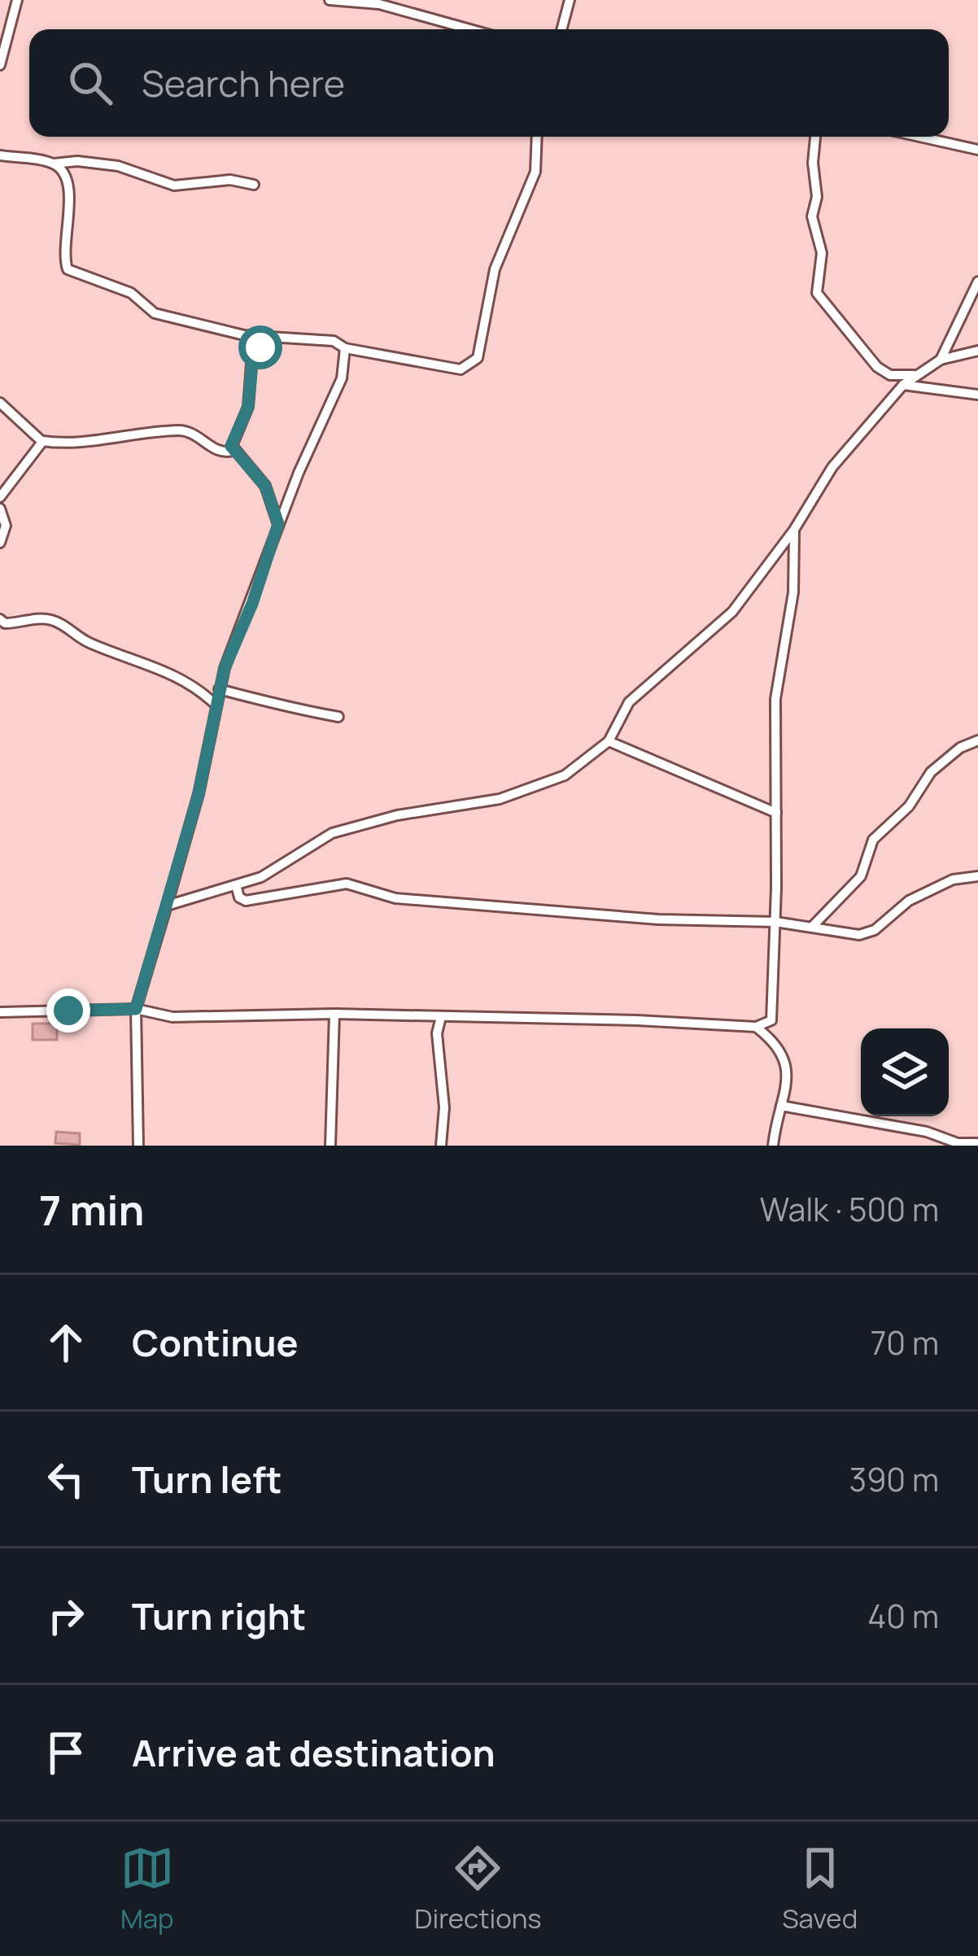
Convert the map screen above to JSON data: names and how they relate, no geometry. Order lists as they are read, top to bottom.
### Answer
{
  "page": {
    "search": "Search here",
    "heading": ["7 min", "Walk · 500 m"],
    "list": [
      ["Continue", "70 m"],
      ["Turn left", "390 m"],
      ["Turn right", "40 m"],
      "Arrive at destination"
    ],
    "nav": ["Map", "Directions", "Saved"]
  }
}
